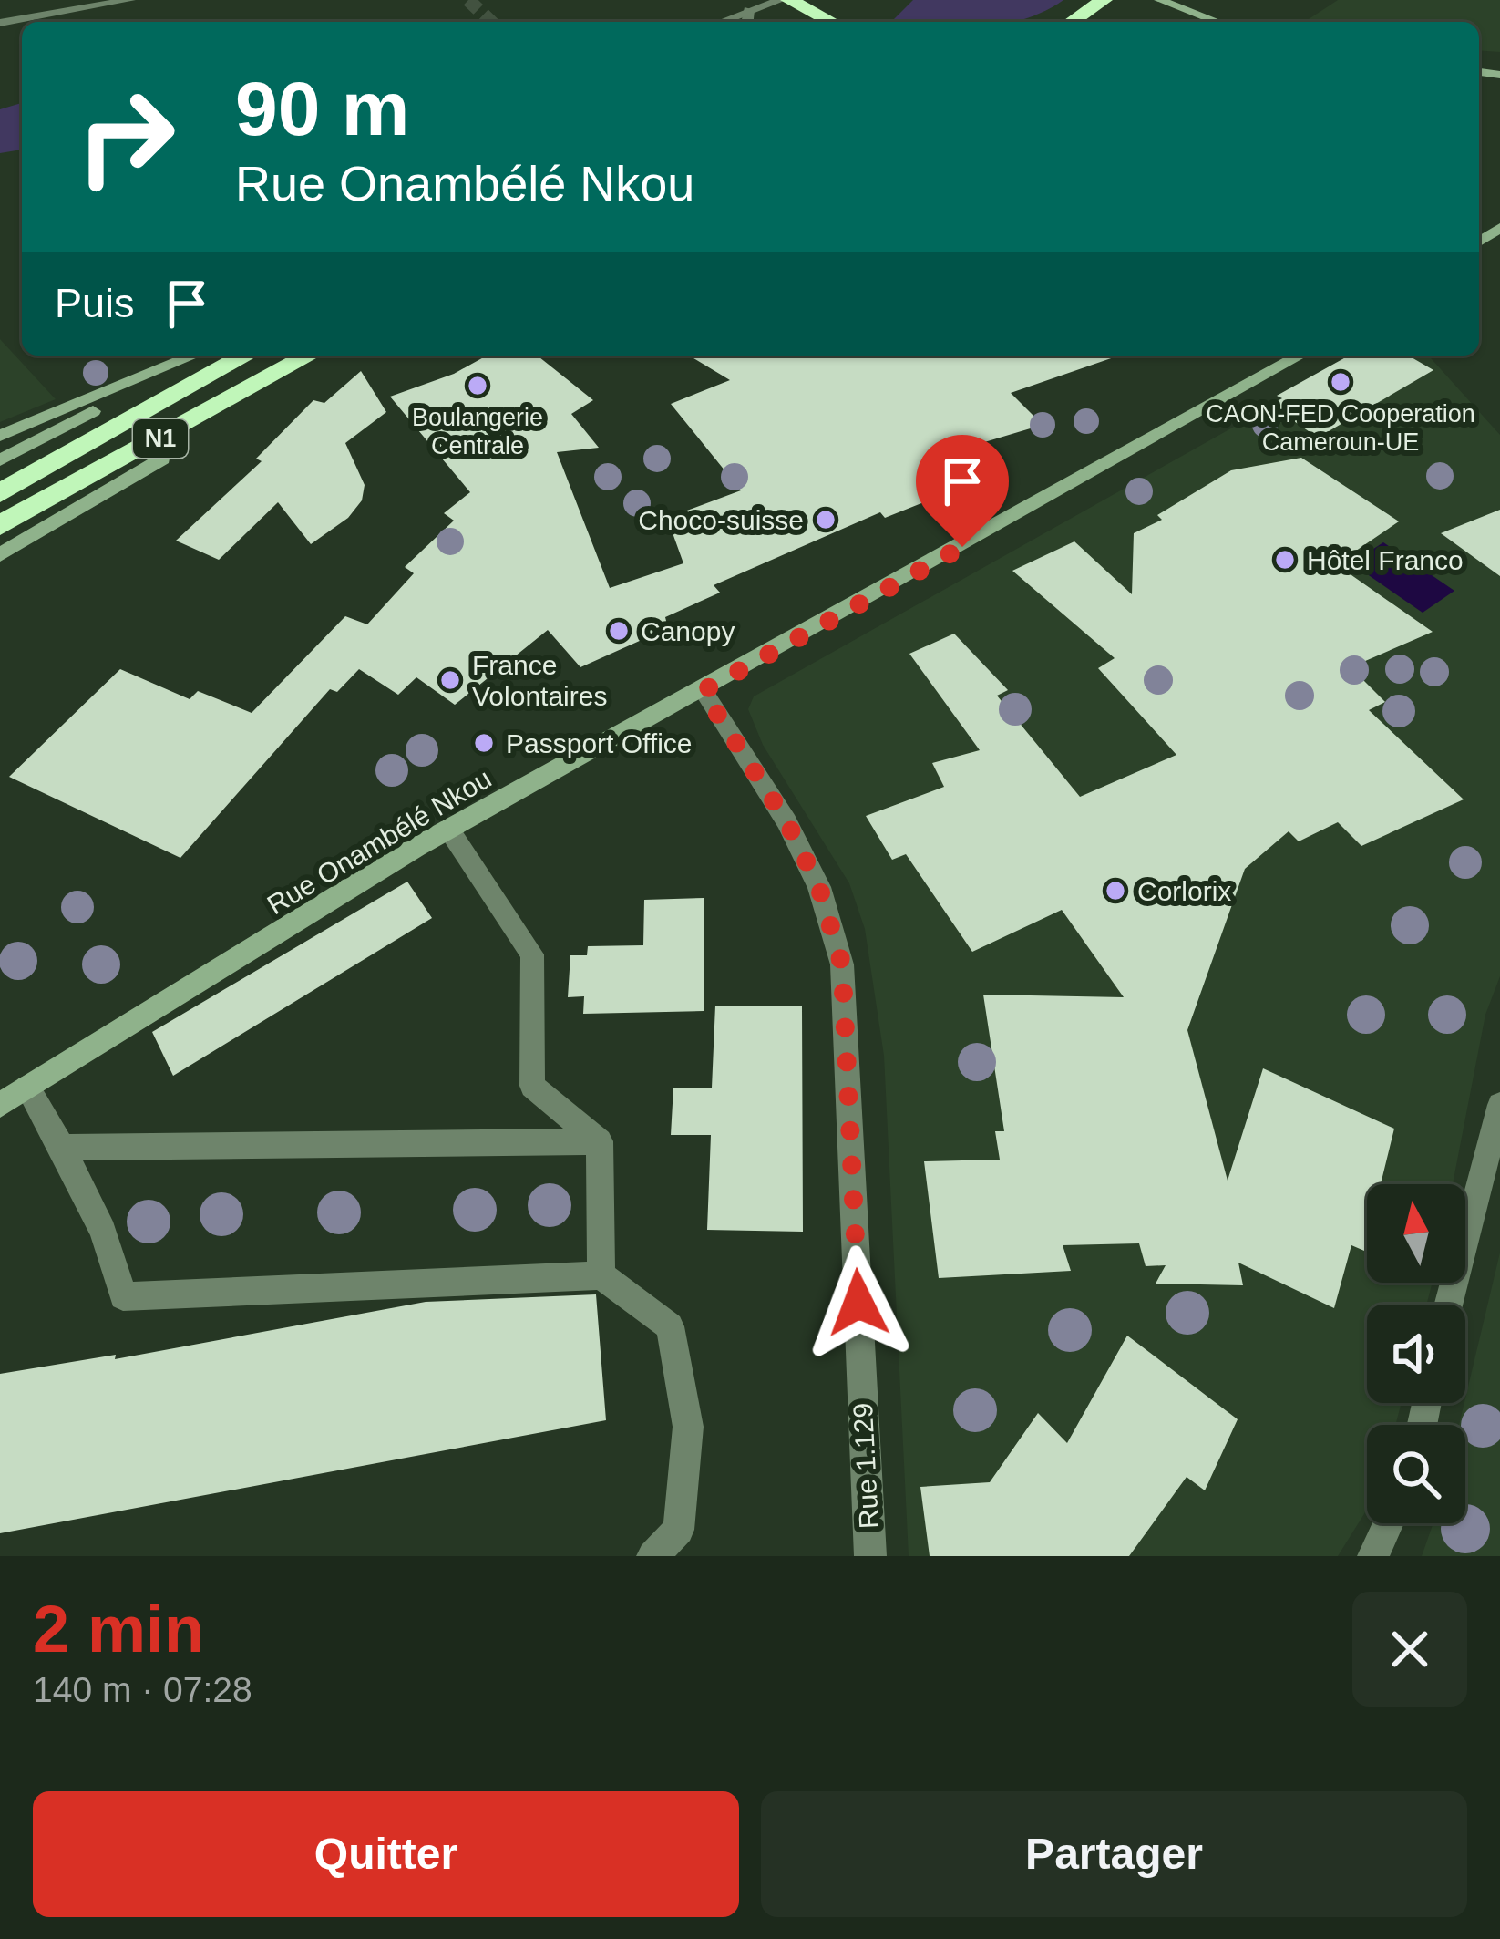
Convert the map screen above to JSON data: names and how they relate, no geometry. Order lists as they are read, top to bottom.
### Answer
{
  "streets": {
    "highway": ["N1"],
    "main road": ["Rue Onambélé Nkou"],
    "street": ["Rue 1.129"]
  },
  "crossings": [
    ["Rue Onambélé Nkou", "Rue 1.129"]
  ],
  "places": [
    "CAON-FED Cooperation Cameroun-UE",
    "Boulangerie Centrale",
    "Choco-suisse",
    "Hôtel Franco",
    "Canopy",
    "France Volontaires",
    "Passport Office",
    "Corlorix"
  ],
  "north": "top",
  "page": {
    "turn": ["90 m", "Rue Onambélé Nkou"],
    "then": "Puis",
    "heading": ["2 min", "140 m · 07:28"],
    "buttons": ["Quitter", "Partager"]
  }
}
